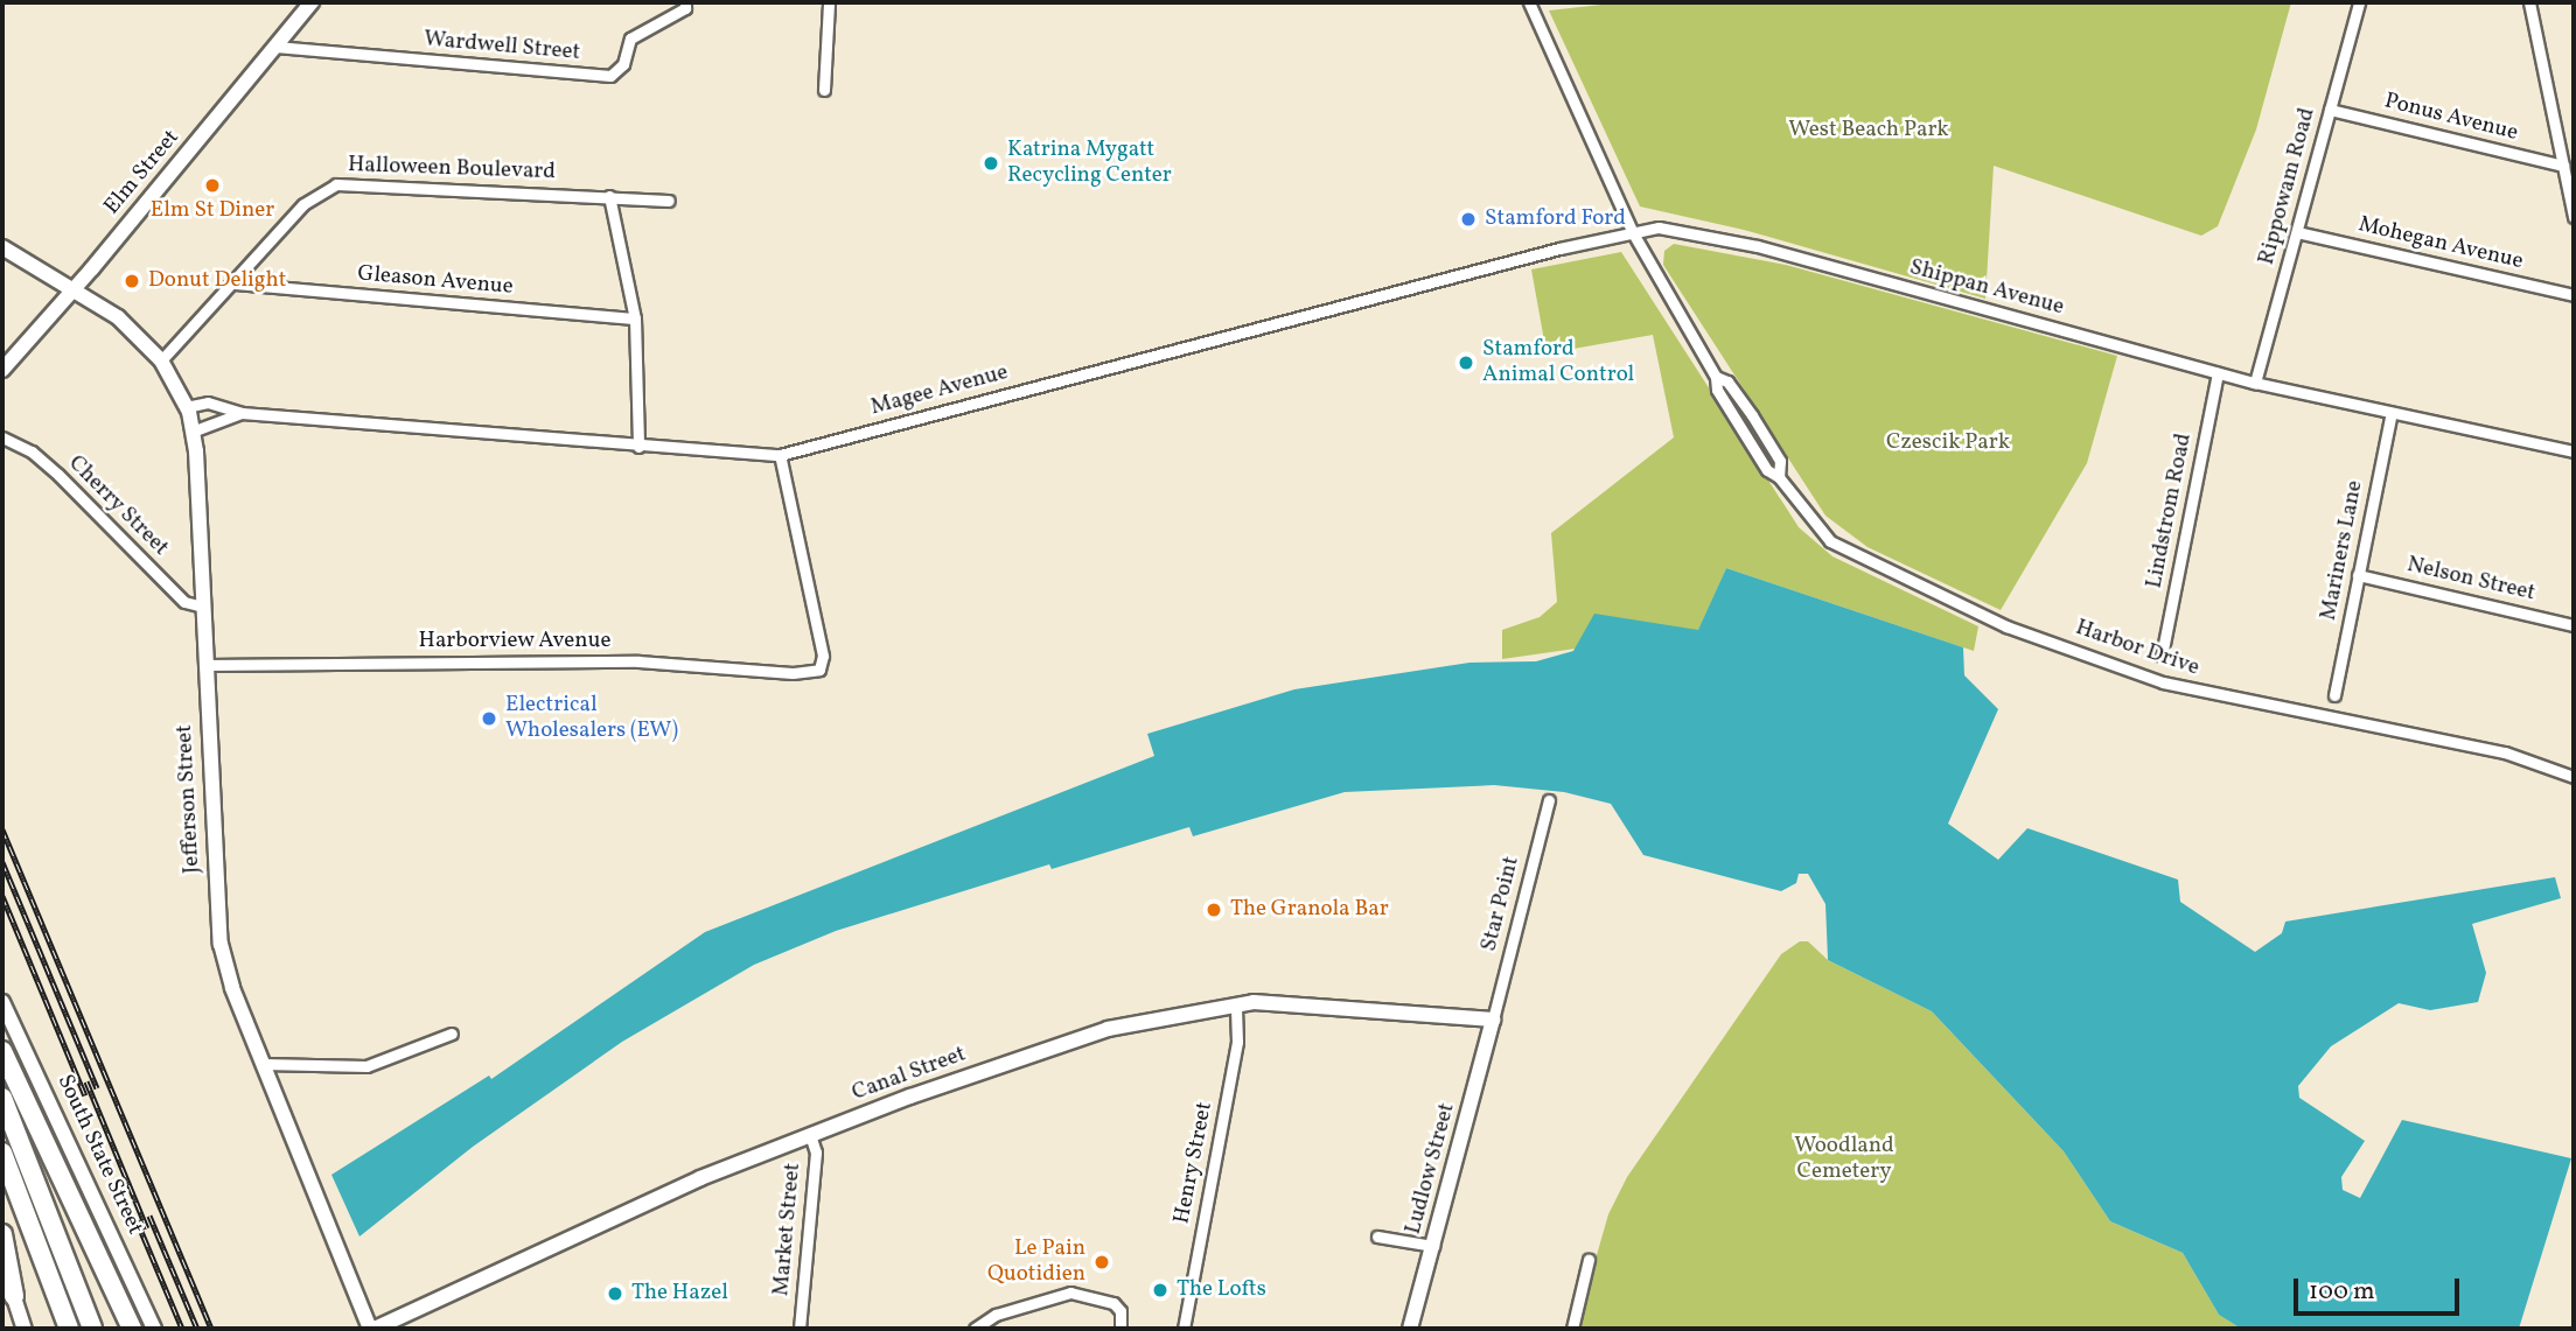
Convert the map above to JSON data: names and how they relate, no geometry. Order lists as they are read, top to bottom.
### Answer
{
  "streets": {
    "street": [
      "Wardwell Street",
      "Ponus Avenue",
      "Halloween Boulevard",
      "Elm Street",
      "Rippowam Road",
      "Mohegan Avenue",
      "Gleason Avenue",
      "Shippan Avenue",
      "Magee Avenue",
      "Cherry Street",
      "Lindstrom Road",
      "Mariners Lane",
      "Nelson Street",
      "Harborview Avenue",
      "Harbor Drive",
      "Jefferson Street",
      "Star Point",
      "Canal Street",
      "South State Street",
      "Henry Street",
      "Ludlow Street",
      "Market Street"
    ]
  },
  "crossings": [
    ["Wardwell Street", "Elm Street"],
    ["Ponus Avenue", "Rippowam Road"],
    ["Halloween Boulevard", "Gleason Avenue"],
    ["Halloween Boulevard", "Jefferson Street"],
    ["Elm Street", "Jefferson Street"],
    ["Rippowam Road", "Mohegan Avenue"],
    ["Rippowam Road", "Shippan Avenue"],
    ["Shippan Avenue", "Magee Avenue"],
    ["Shippan Avenue", "Lindstrom Road"],
    ["Shippan Avenue", "Mariners Lane"],
    ["Shippan Avenue", "Harbor Drive"],
    ["Magee Avenue", "Harborview Avenue"],
    ["Magee Avenue", "Harbor Drive"],
    ["Magee Avenue", "Jefferson Street"],
    ["Cherry Street", "Jefferson Street"],
    ["Mariners Lane", "Nelson Street"],
    ["Harborview Avenue", "Jefferson Street"],
    ["Jefferson Street", "Canal Street"],
    ["Star Point", "Canal Street"],
    ["Star Point", "Ludlow Street"],
    ["Canal Street", "Henry Street"],
    ["Canal Street", "Ludlow Street"],
    ["Canal Street", "Market Street"]
  ],
  "parks": ["West Beach Park", "Czescik Park", "Woodland Cemetery"],
  "places": [
    "Katrina Mygatt Recycling Center",
    "Elm St Diner",
    "Stamford Ford",
    "Donut Delight",
    "Stamford Animal Control",
    "Electrical Wholesalers (EW)",
    "The Granola Bar",
    "Le Pain Quotidien",
    "The Lofts",
    "The Hazel"
  ],
  "scale_bar": "100 m"
}
